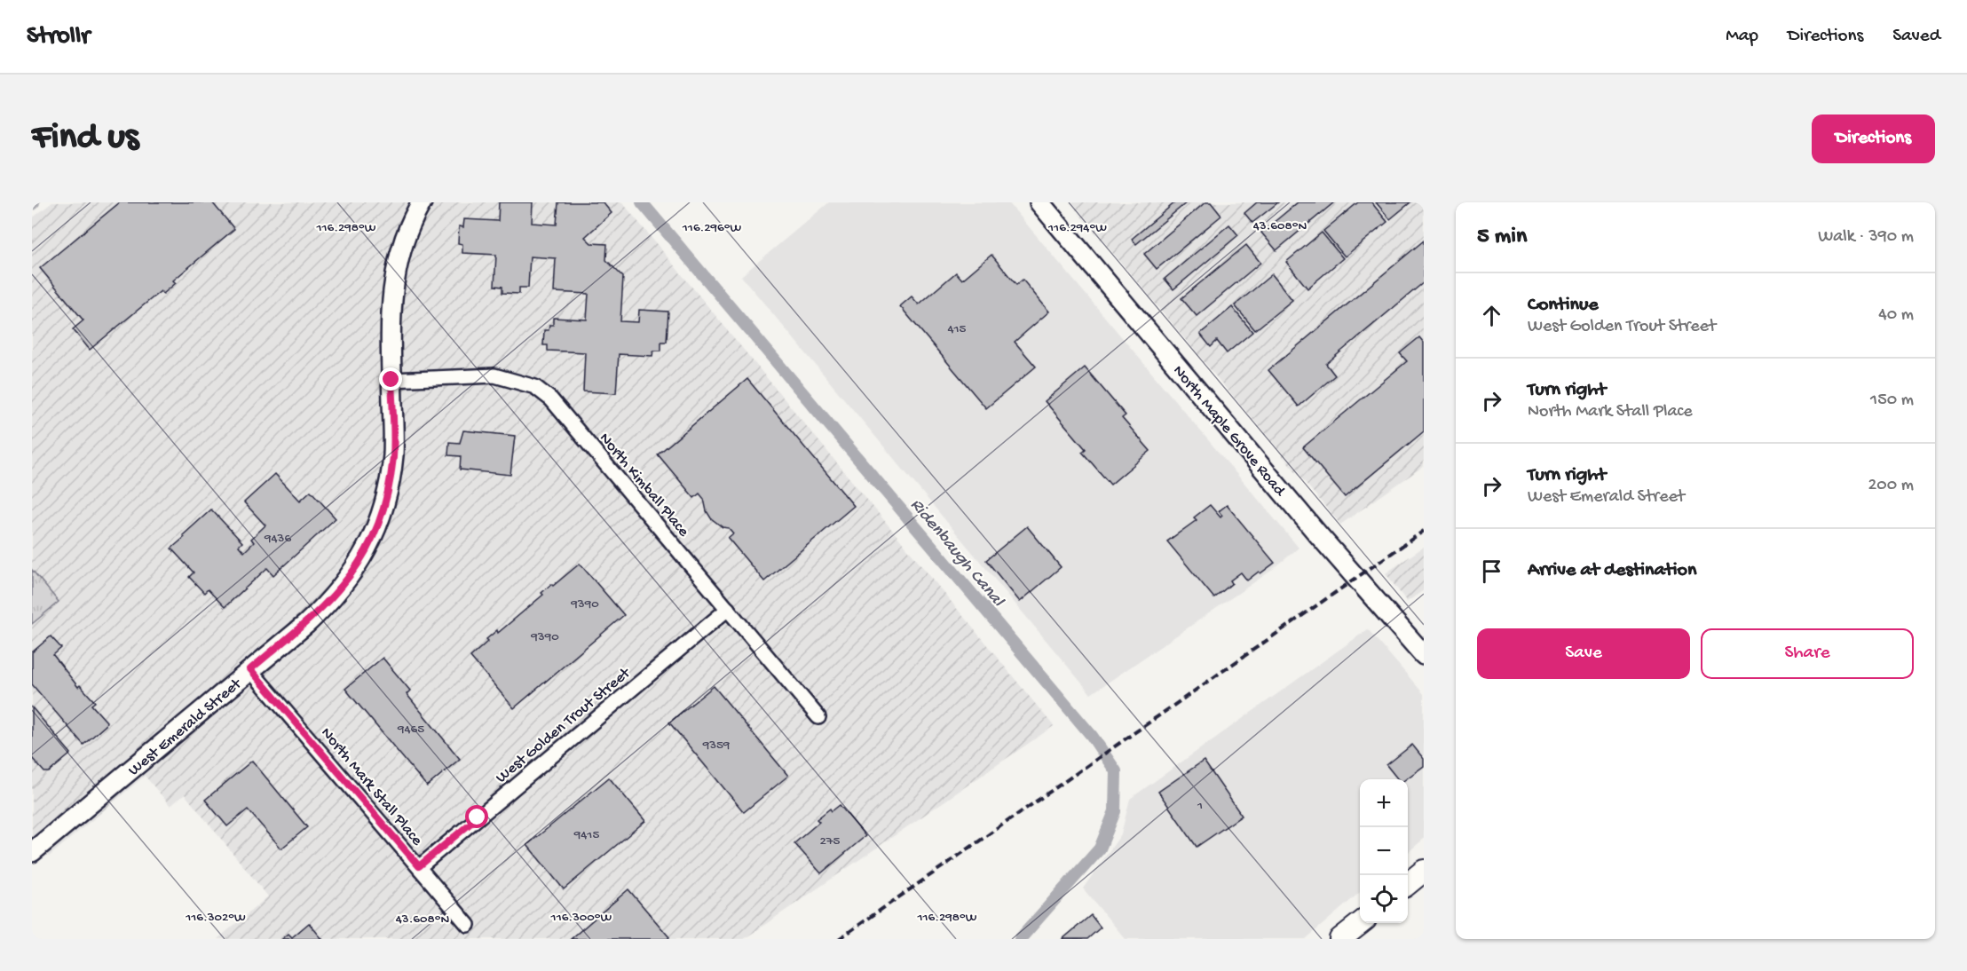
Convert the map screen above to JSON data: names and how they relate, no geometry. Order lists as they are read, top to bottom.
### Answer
{
  "streets": {
    "main road": ["North Maple Grove Road", "West Emerald Street"],
    "street": ["North Kimball Place", "West Golden Trout Street", "North Mark Stall Place"]
  },
  "crossings": [
    ["North Kimball Place", "West Golden Trout Street"],
    ["North Kimball Place", "West Emerald Street"],
    ["West Golden Trout Street", "North Mark Stall Place"],
    ["West Emerald Street", "North Mark Stall Place"]
  ],
  "water": ["Ridenbaugh Canal"],
  "house_numbers": [
    "415",
    "9436",
    "9390",
    "9390",
    "9465",
    "9359",
    "1",
    "9415",
    "275"
  ],
  "page": {
    "header": "Strollr",
    "nav": ["Map", "Directions", "Saved"],
    "buttons": [
      "Directions",
      ["Save", "Share"]
    ],
    "title": "Find us",
    "heading": ["5 min", "Walk · 390 m"],
    "list": [
      ["Continue", "West Golden Trout Street", "40 m"],
      ["Turn right", "North Mark Stall Place", "150 m"],
      ["Turn right", "West Emerald Street", "200 m"],
      "Arrive at destination"
    ],
    "map_buttons": ["+", "−"]
  },
  "coordinates": [
    "43.608°N",
    "116.298°W",
    "116.296°W",
    "116.294°W",
    "116.302°W",
    "116.300°W"
  ]
}
